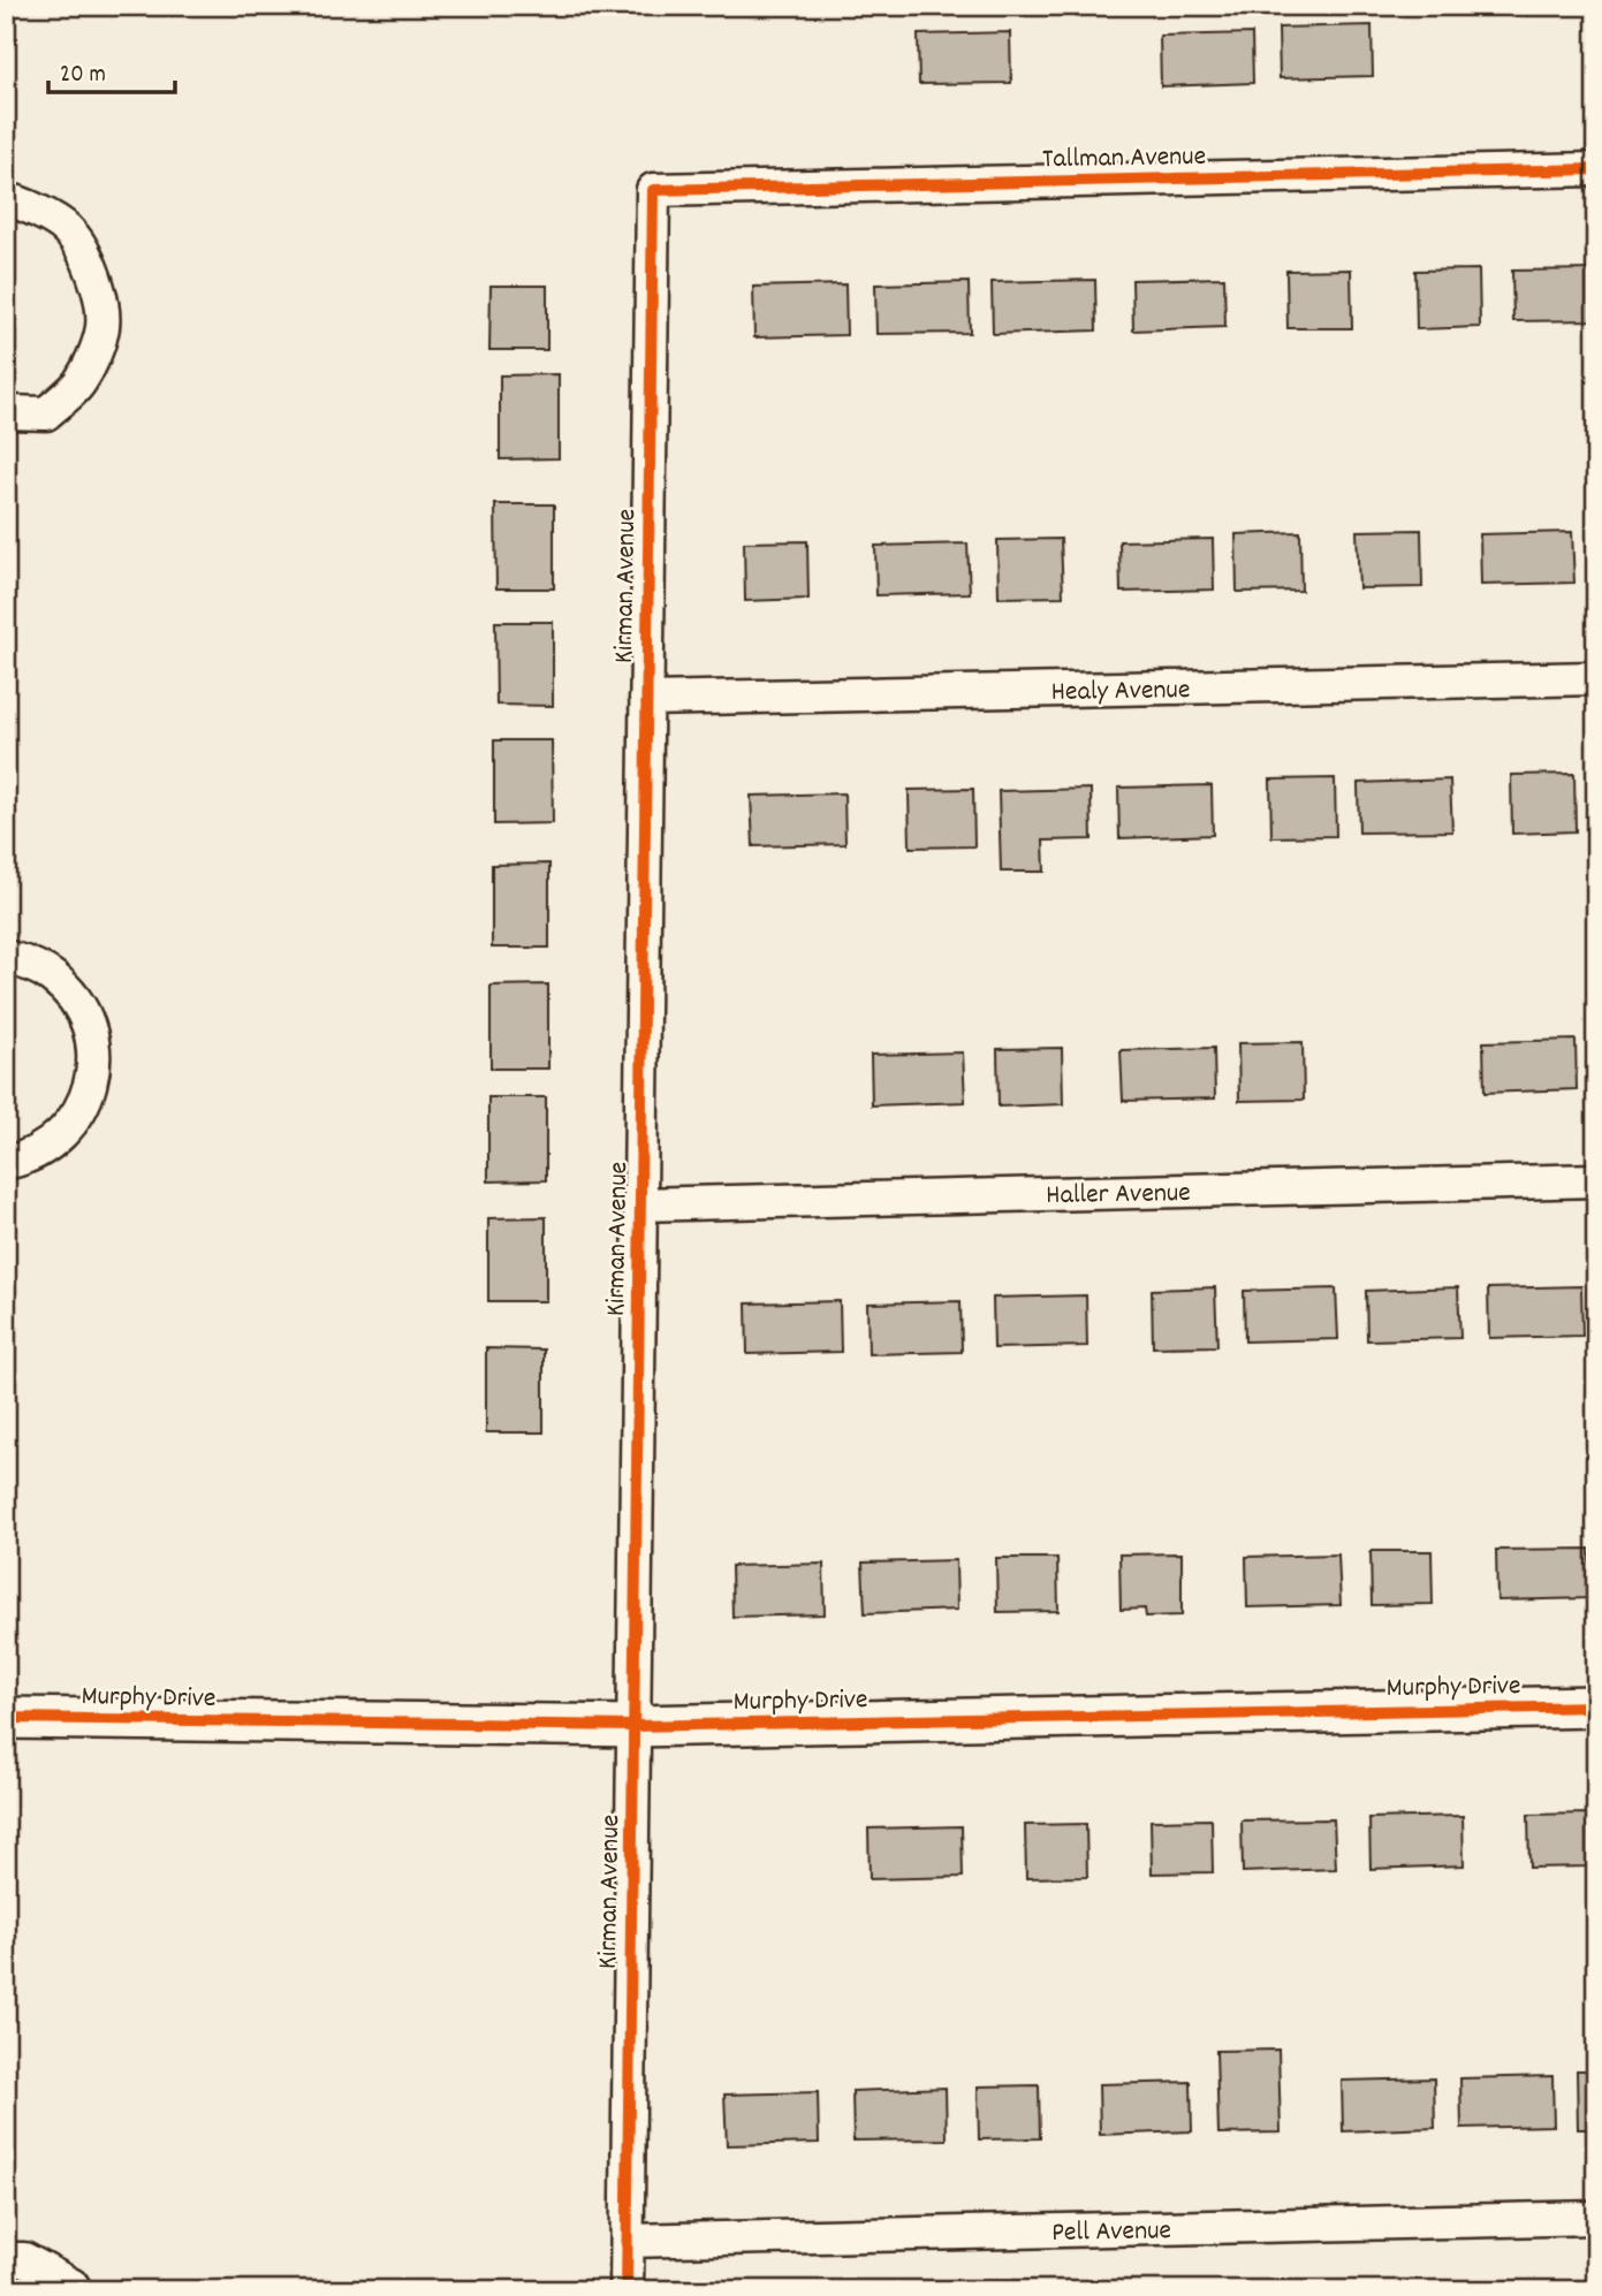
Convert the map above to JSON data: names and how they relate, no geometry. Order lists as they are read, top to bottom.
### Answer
{
  "streets": {
    "street": [
      "Tallman Avenue",
      "Kirman Avenue",
      "Healy Avenue",
      "Haller Avenue",
      "Murphy Drive",
      "Pell Avenue"
    ]
  },
  "crossings": [
    ["Tallman Avenue", "Kirman Avenue"],
    ["Kirman Avenue", "Healy Avenue"],
    ["Kirman Avenue", "Haller Avenue"],
    ["Kirman Avenue", "Murphy Drive"],
    ["Kirman Avenue", "Pell Avenue"]
  ],
  "scale_bar": "20 m"
}
